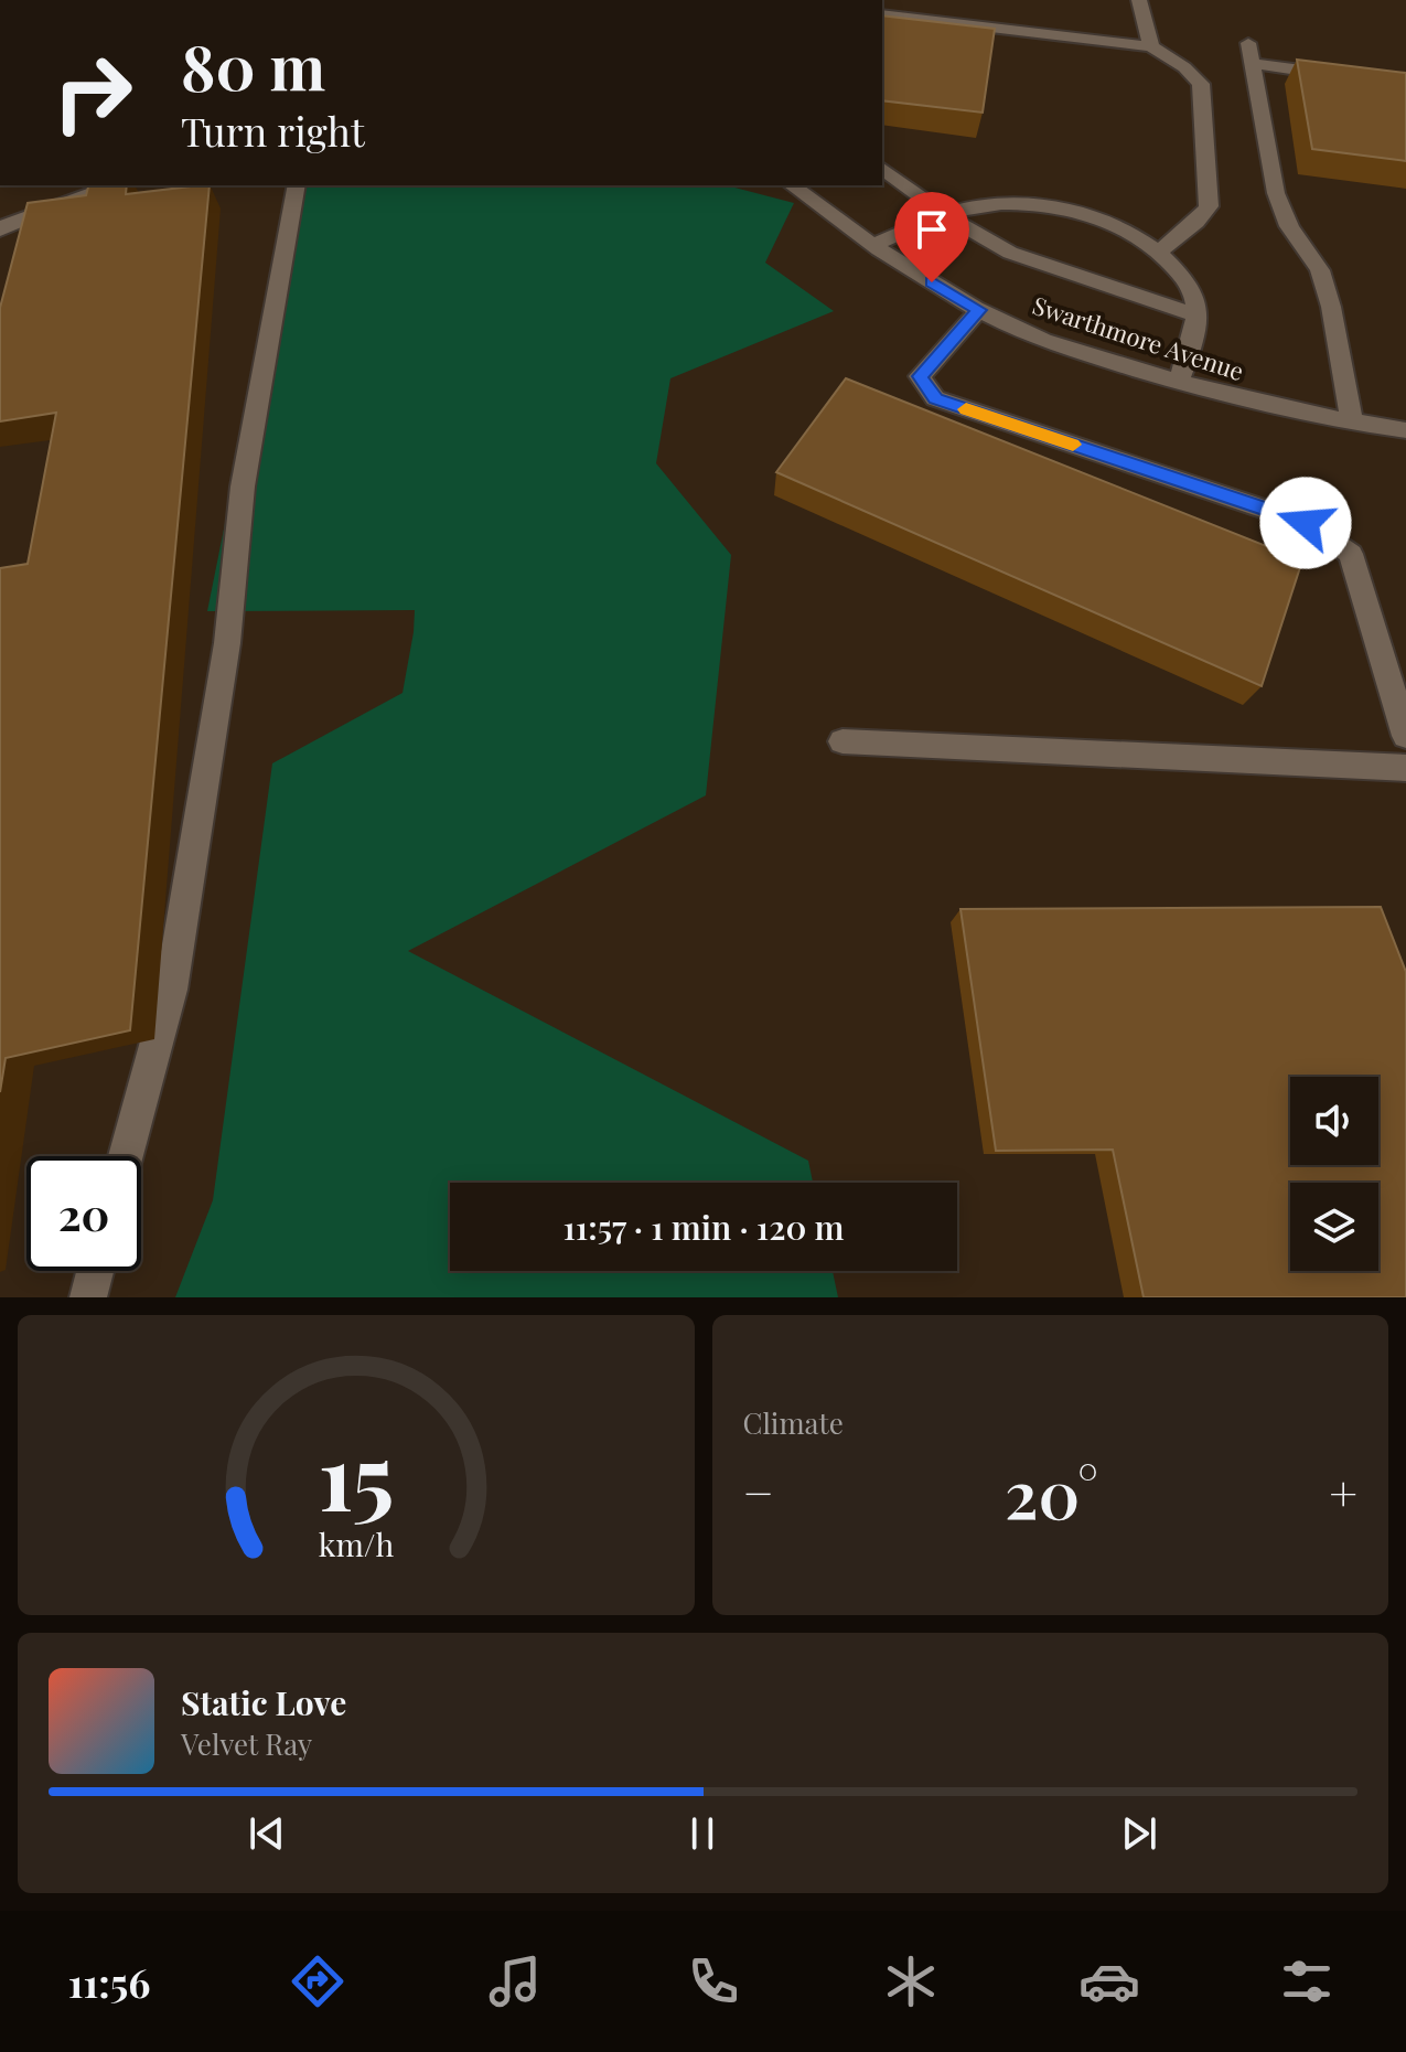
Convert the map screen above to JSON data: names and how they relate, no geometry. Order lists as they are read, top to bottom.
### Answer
{
  "streets": {
    "street": ["Swarthmore Avenue"]
  },
  "page": {
    "turn": ["80 m", "Turn right"],
    "limit": "20",
    "trip": "11:57 · 1 min · 120 m",
    "tile": "Climate",
    "heat": ["−", "20°", "+"],
    "song": ["Static Love", "Velvet Ray"],
    "tabs": "11:56",
    "gauge": ["15", "km/h"]
  }
}
